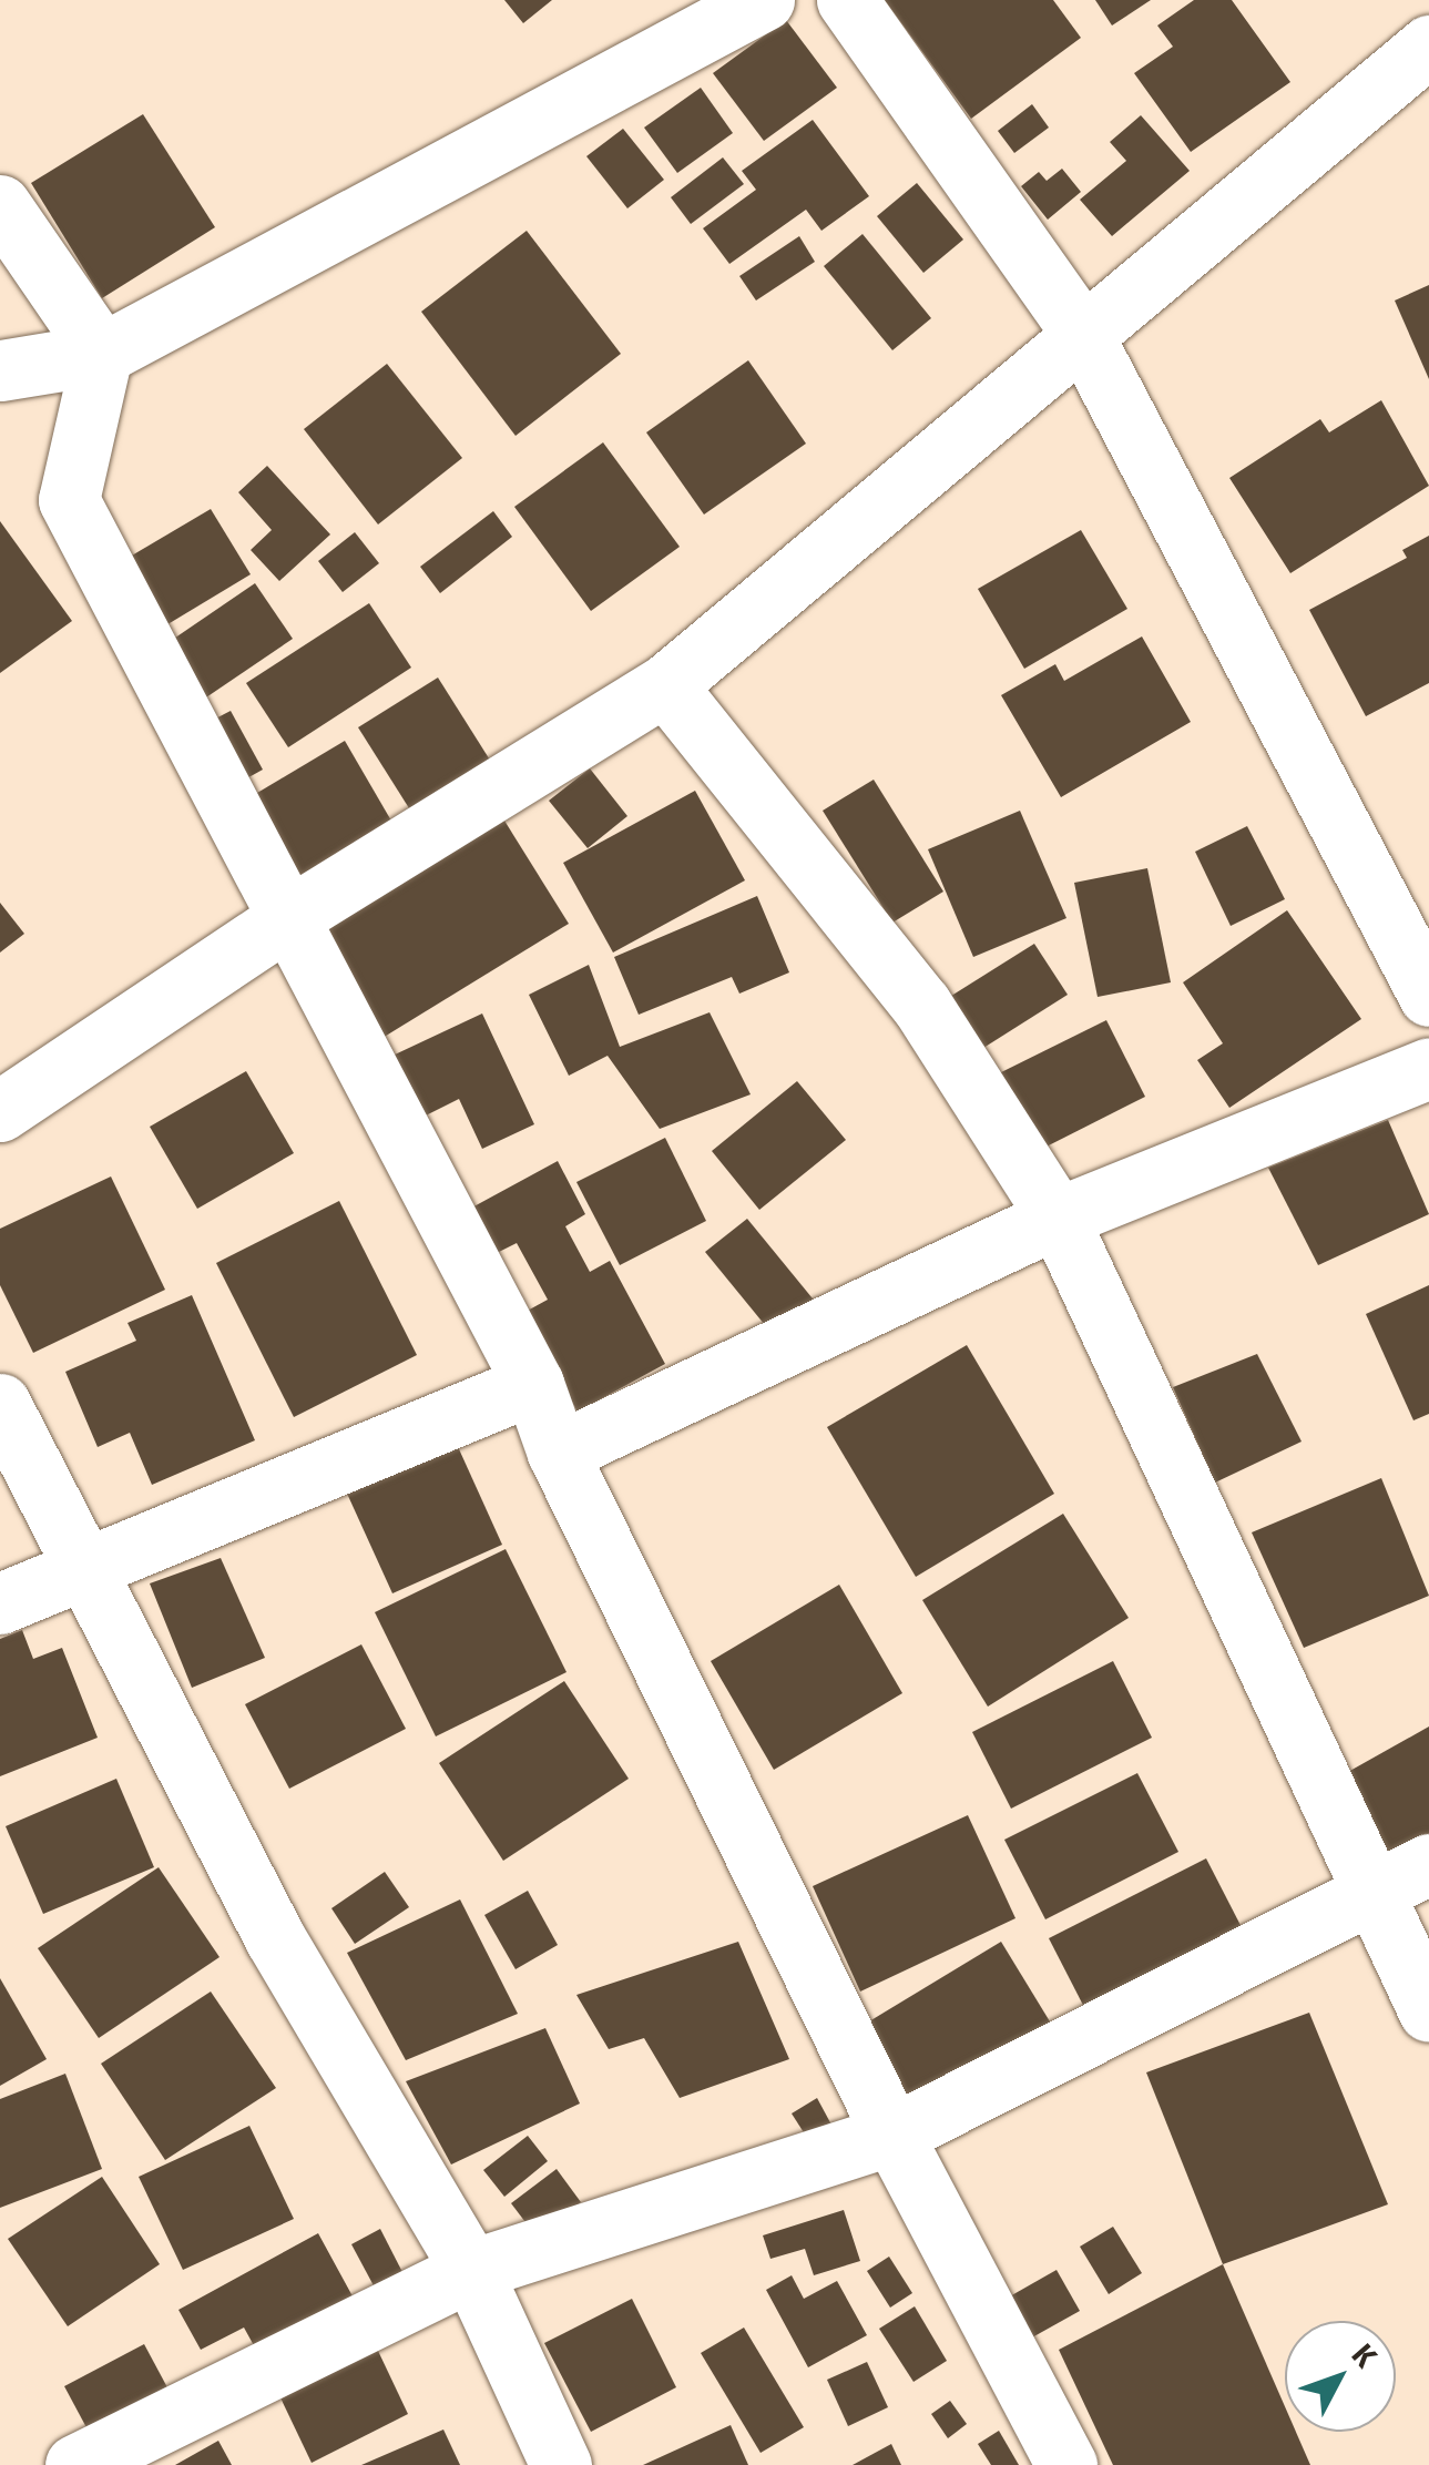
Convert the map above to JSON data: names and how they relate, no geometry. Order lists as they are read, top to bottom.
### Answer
{
  "north": "top right"
}
